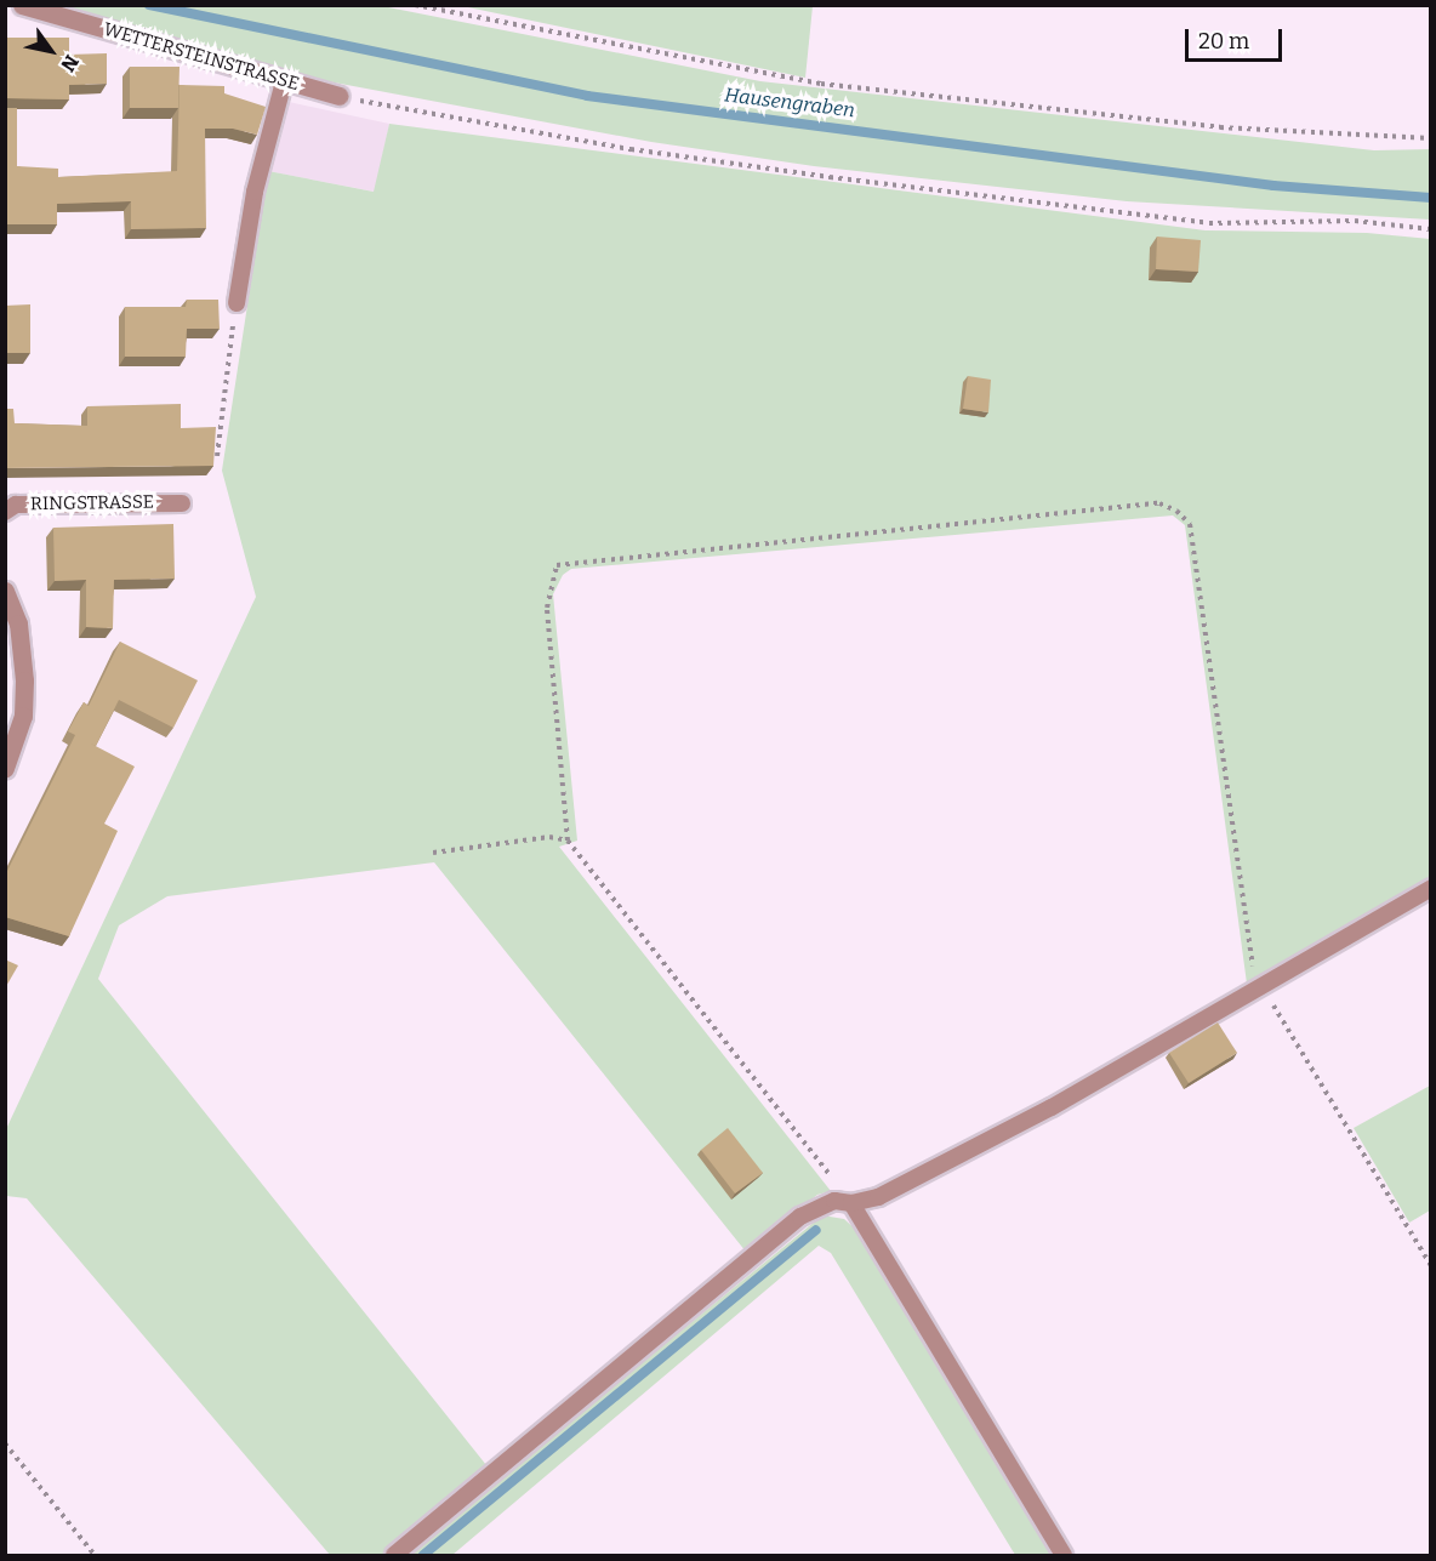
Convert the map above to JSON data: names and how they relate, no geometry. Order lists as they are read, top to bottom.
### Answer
{
  "streets": {
    "street": ["WETTERSTEINSTRASSE"],
    "lane": ["RINGSTRASSE"]
  },
  "water": ["Hausengraben"],
  "scale_bar": "20 m",
  "north": "bottom right"
}
